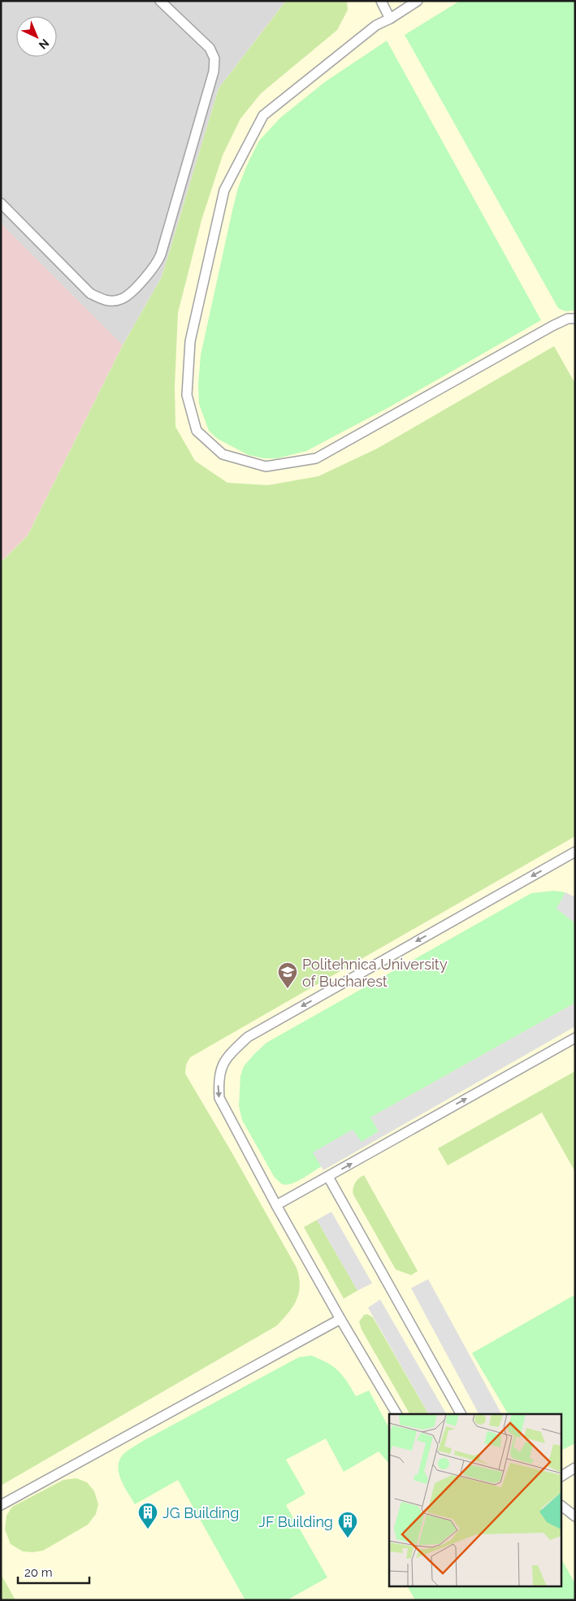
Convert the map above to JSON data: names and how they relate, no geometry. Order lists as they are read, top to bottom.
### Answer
{
  "places": {
    "school or university": ["Politehnica University of Bucharest"],
    "building": ["JG Building", "JF Building"]
  },
  "scale_bar": "20 m",
  "north": "bottom right"
}
